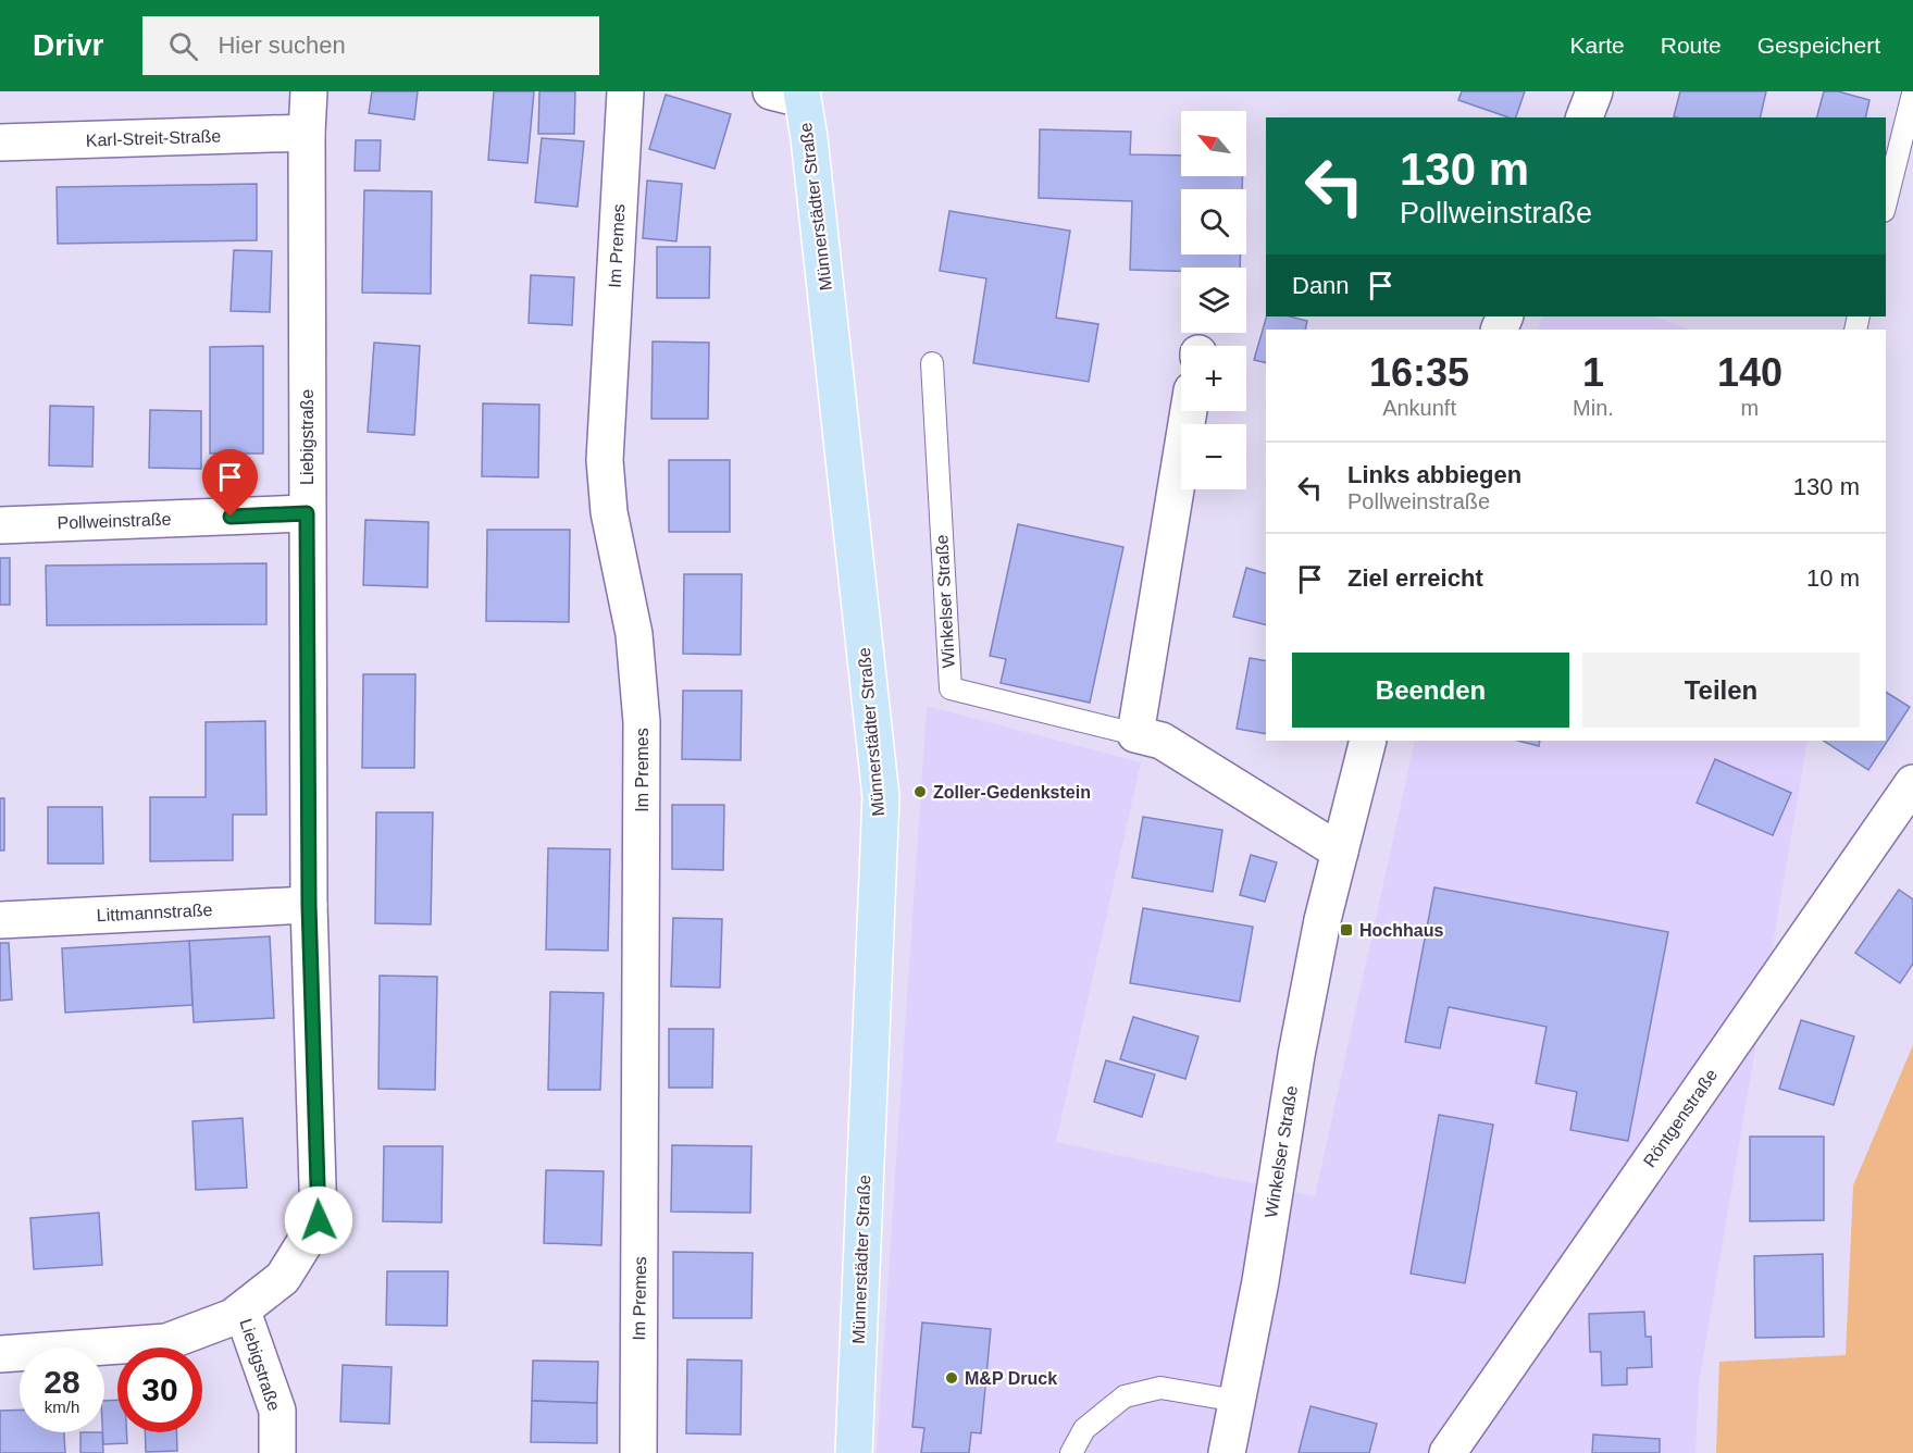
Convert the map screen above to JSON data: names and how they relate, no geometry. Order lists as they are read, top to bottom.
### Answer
{
  "streets": {
    "main road": ["Münnerstädter Straße"],
    "street": [
      "Karl-Streit-Straße",
      "Im Premes",
      "Liebigstraße",
      "Pollweinstraße",
      "Winkelser Straße",
      "Littmannstraße",
      "Röntgenstraße"
    ]
  },
  "crossings": [
    ["Karl-Streit-Straße", "Liebigstraße"],
    ["Liebigstraße", "Pollweinstraße"],
    ["Liebigstraße", "Littmannstraße"]
  ],
  "places": {
    "other": ["Zoller-Gedenkstein", "M&P Druck"],
    "transit": ["Hochhaus"]
  },
  "north": "top left",
  "page": {
    "header": "Drivr",
    "search": "Hier suchen",
    "nav": ["Karte", "Route", "Gespeichert"],
    "map_buttons": ["+", "−"],
    "turn": ["130 m", "Pollweinstraße"],
    "then": "Dann",
    "eta": [
      "16:35",
      "Ankunft",
      "1",
      "Min.",
      "140",
      "m"
    ],
    "list": [
      {
        "name": "Links abbiegen",
        "note": "Pollweinstraße",
        "value": "130 m"
      },
      {
        "name": "Ziel erreicht",
        "value": "10 m"
      }
    ],
    "buttons": ["Beenden", "Teilen"],
    "speed": "28 km/h",
    "limit": "30"
  }
}
